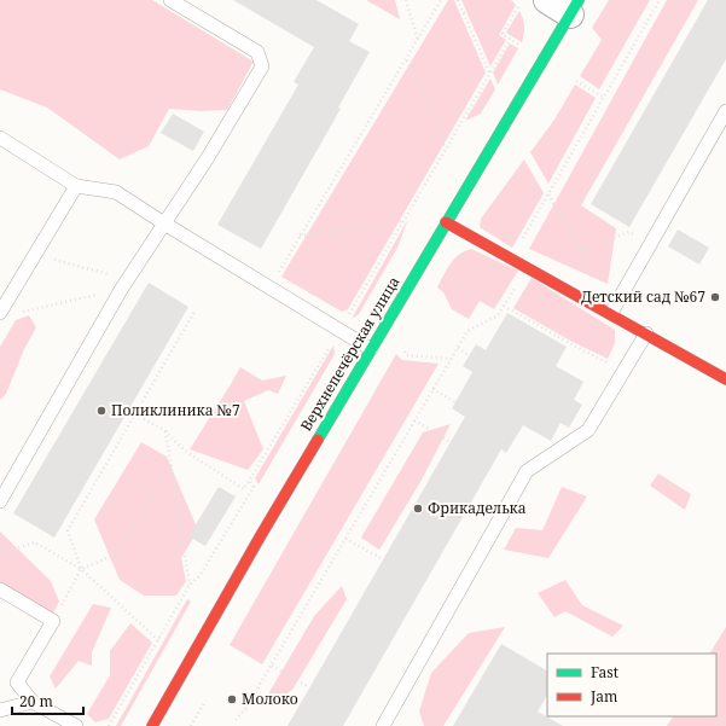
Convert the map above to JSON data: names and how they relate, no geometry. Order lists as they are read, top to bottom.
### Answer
{
  "streets": {
    "street": ["Верхнепечёрская улица"]
  },
  "places": [
    "Детский сад №67",
    "Поликлиника №7",
    "Фрикаделька",
    "Молоко"
  ],
  "legend": ["Fast", "Jam"],
  "scale_bar": "20 m"
}
